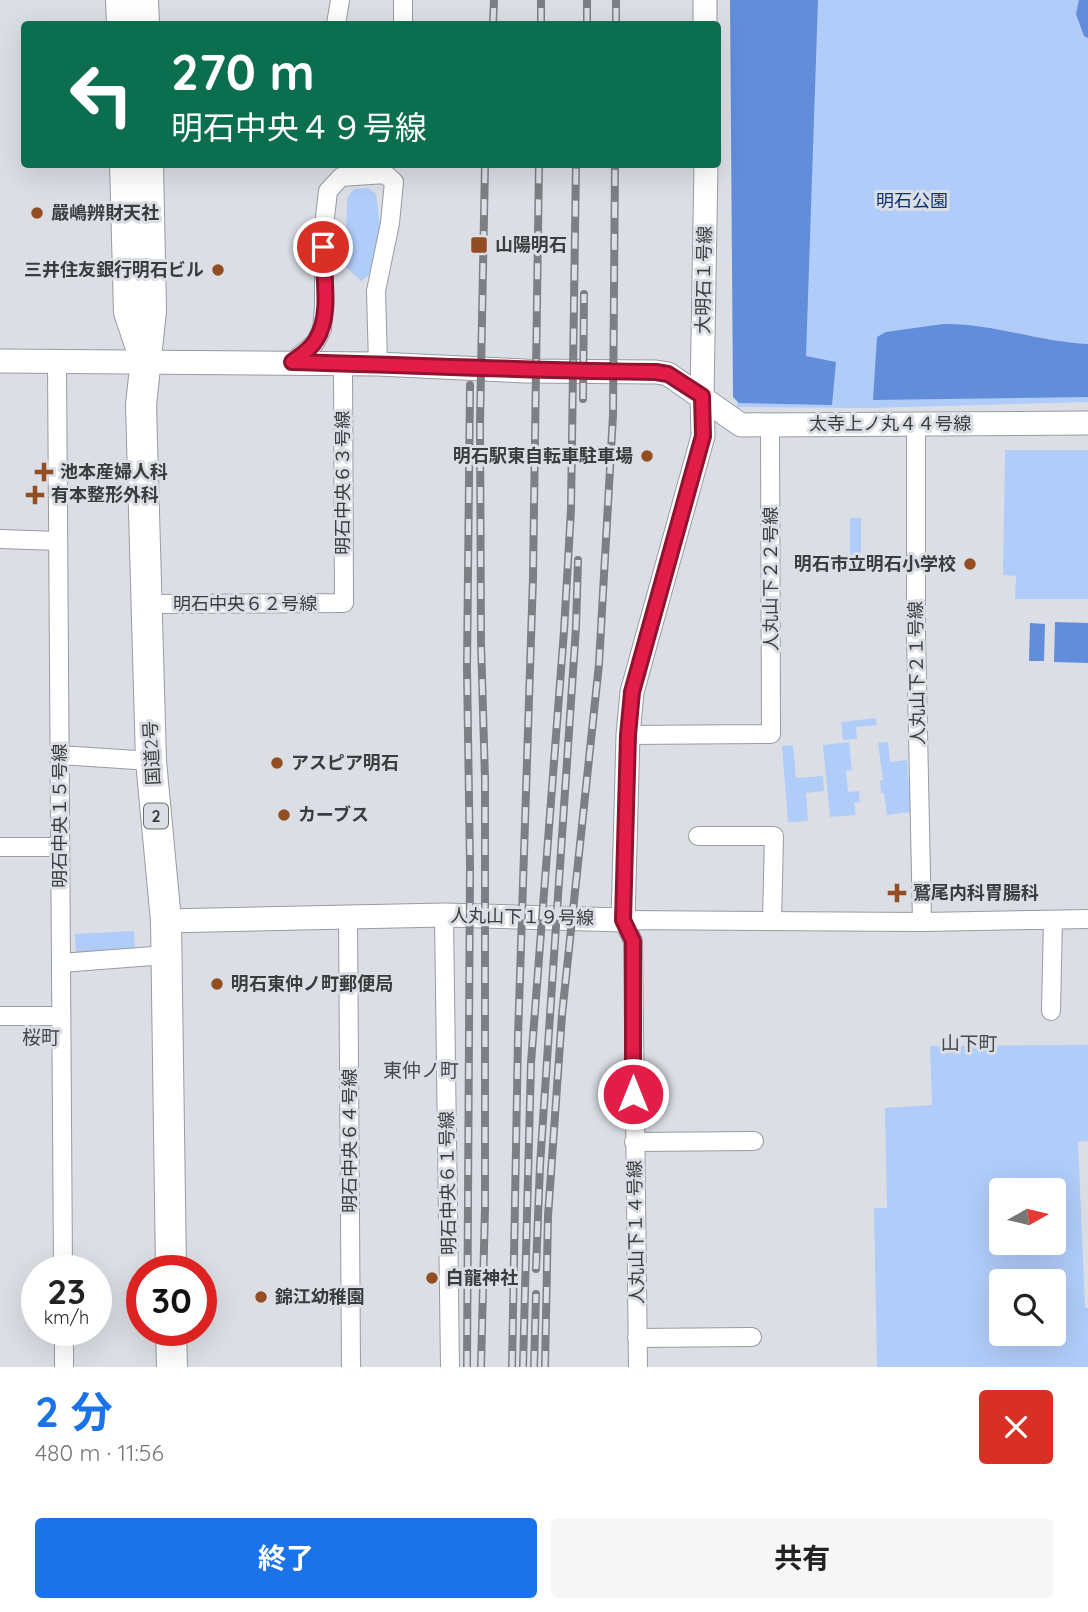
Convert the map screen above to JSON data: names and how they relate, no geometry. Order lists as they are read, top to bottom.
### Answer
{
  "streets": {
    "highway": ["国道2号", "2"],
    "street": [
      "大明石１号線",
      "太寺上ノ丸４４号線",
      "明石中央６３号線",
      "人丸山下２２号線",
      "明石中央６２号線",
      "人丸山下２１号線",
      "明石中央１５号線",
      "人丸山下１９号線",
      "明石中央６４号線",
      "明石中央６１号線",
      "人丸山下１４号線"
    ]
  },
  "crossings": [
    ["大明石１号線", "太寺上ノ丸４４号線"],
    ["大明石１号線", "人丸山下１４号線"],
    ["太寺上ノ丸４４号線", "明石中央６３号線"],
    ["太寺上ノ丸４４号線", "人丸山下２２号線"],
    ["太寺上ノ丸４４号線", "人丸山下２１号線"],
    ["太寺上ノ丸４４号線", "国道2号"],
    ["太寺上ノ丸４４号線", "明石中央１５号線"],
    ["太寺上ノ丸４４号線", "人丸山下１４号線"],
    ["明石中央６３号線", "明石中央６２号線"],
    ["人丸山下２２号線", "人丸山下１４号線"],
    ["明石中央６２号線", "国道2号"],
    ["人丸山下２１号線", "人丸山下１９号線"],
    ["国道2号", "人丸山下１９号線"],
    ["人丸山下１９号線", "明石中央６４号線"],
    ["人丸山下１９号線", "明石中央６１号線"],
    ["人丸山下１９号線", "人丸山下１４号線"]
  ],
  "districts": ["桜町", "山下町", "東仲ノ町"],
  "parks": ["明石公園"],
  "places": {
    "other": [
      "嚴嶋辨財天社",
      "三井住友銀行明石ビル",
      "明石駅東自転車駐車場",
      "明石市立明石小学校",
      "アスピア明石",
      "カーブス",
      "明石東仲ノ町郵便局",
      "白龍神社",
      "錦江幼稚園"
    ],
    "transit": ["山陽明石"],
    "health": ["池本産婦人科", "有本整形外科", "鷲尾内科胃腸科"]
  },
  "north": "right",
  "page": {
    "turn": ["270 m", "明石中央４９号線"],
    "speed": "23 km/h",
    "limit": "30",
    "heading": ["2 分", "480 m · 11:56"],
    "buttons": ["終了", "共有"]
  }
}
